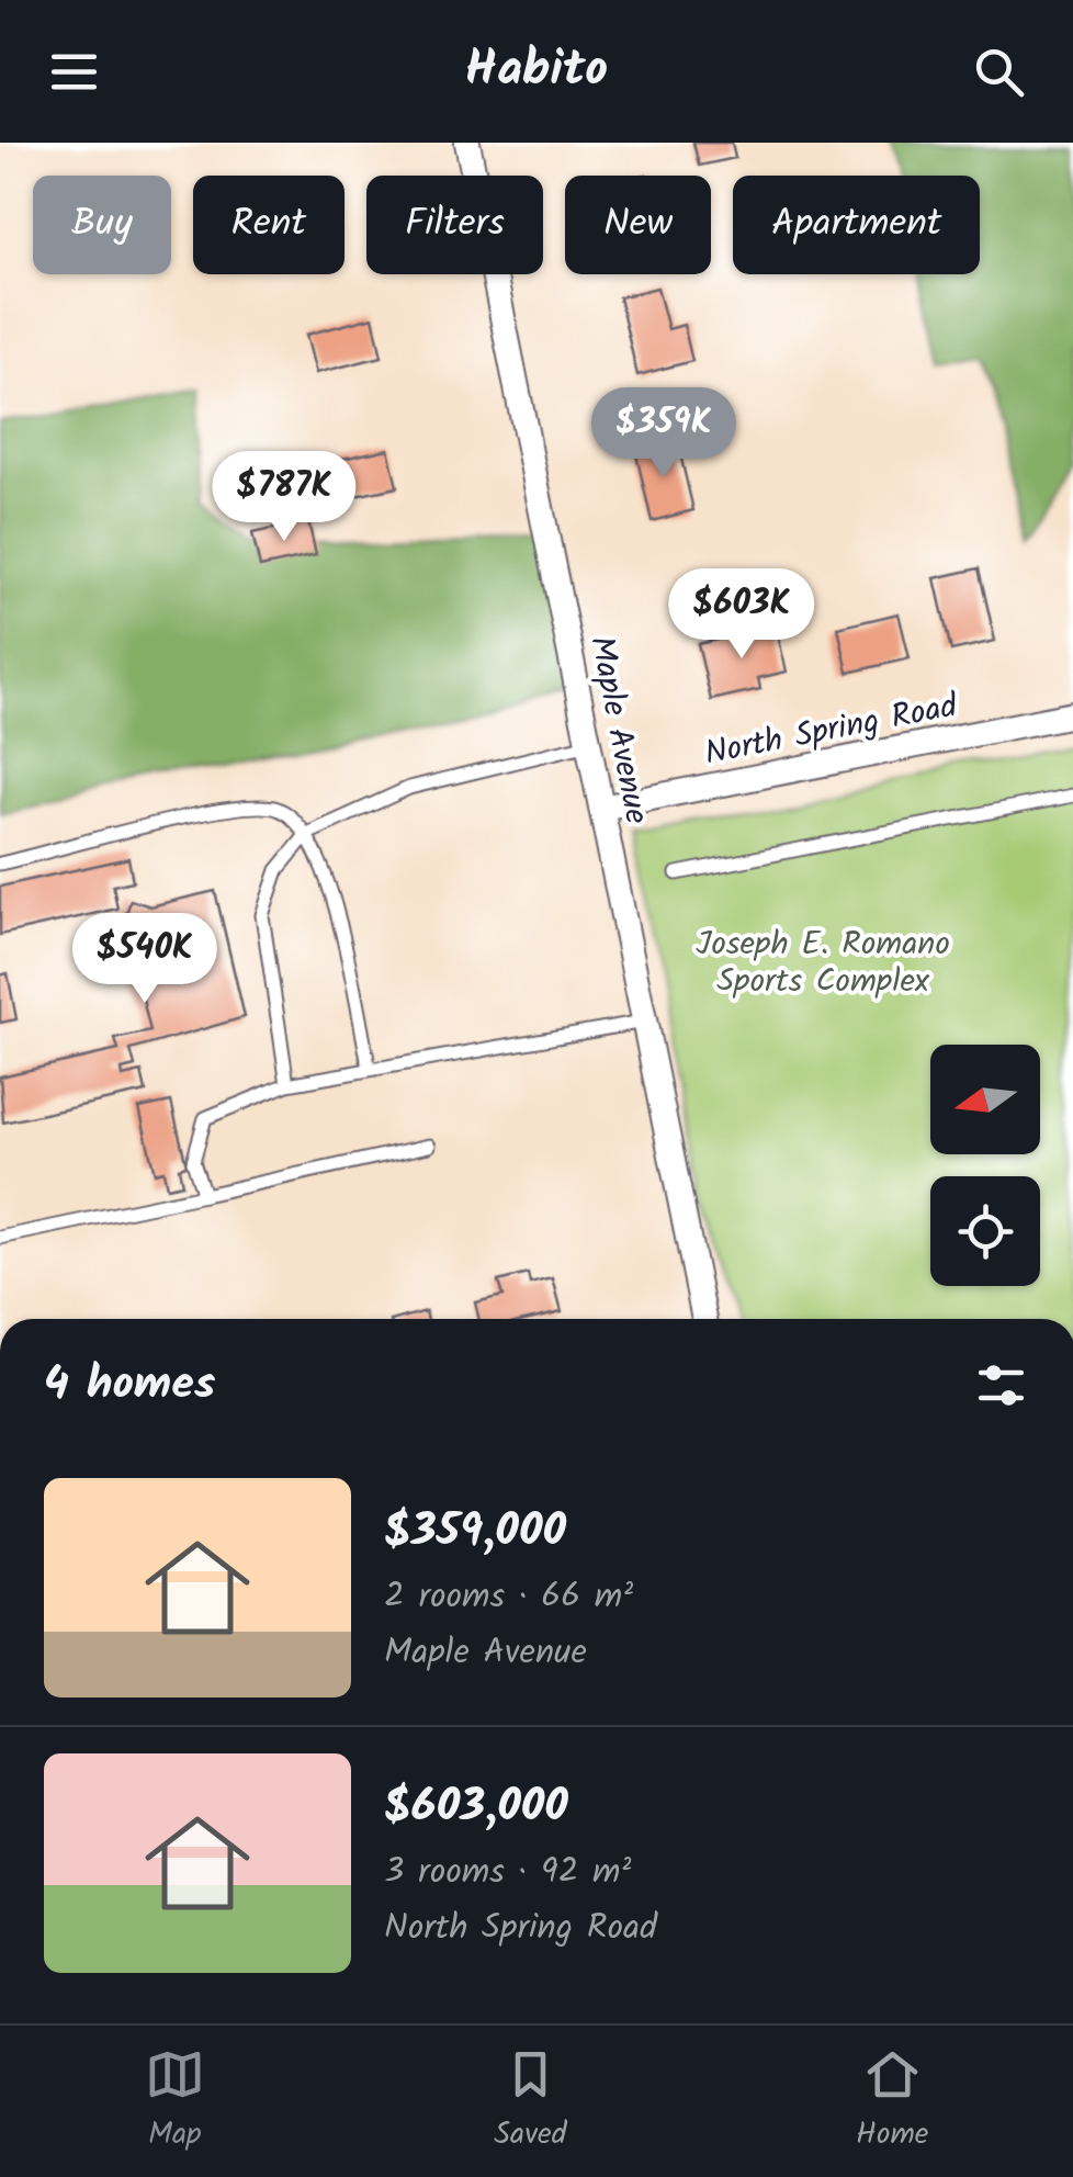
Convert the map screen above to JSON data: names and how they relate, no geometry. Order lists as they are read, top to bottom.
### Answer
{
  "streets": {
    "street": ["North Spring Road", "Maple Avenue"]
  },
  "crossings": [
    ["North Spring Road", "Maple Avenue"]
  ],
  "parks": ["Joseph E. Romano Sports Complex"],
  "north": "left",
  "page": {
    "header": "Habito",
    "chip": [
      "Buy",
      "Rent",
      "Filters",
      "New",
      "Apartment"
    ],
    "price": [
      "$359K",
      "$787K",
      "$603K",
      "$540K"
    ],
    "heading": "4 homes",
    "list": [
      {
        "name": "$359,000",
        "note": "2 rooms · 66 m² · Maple Avenue"
      },
      {
        "name": "$603,000",
        "note": "3 rooms · 92 m² · North Spring Road"
      }
    ],
    "tabs": ["Map", "Saved", "Home"]
  }
}
